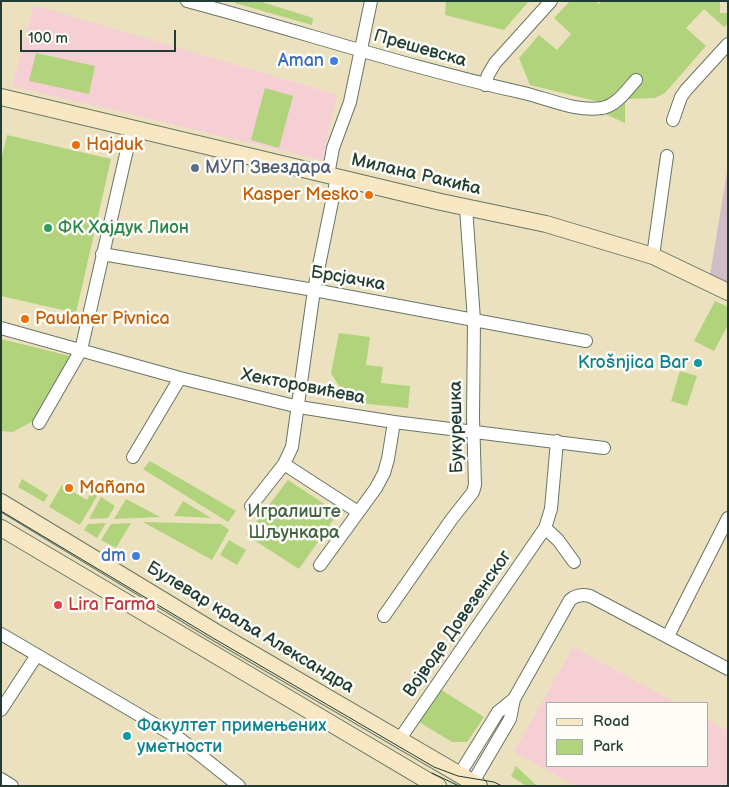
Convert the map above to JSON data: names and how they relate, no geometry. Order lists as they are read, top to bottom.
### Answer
{
  "streets": {
    "main road": ["Милана Ракића", "Булевар краља Александра"],
    "street": [
      "Прешевска",
      "Брсјачка",
      "Хекторовићева",
      "Букурешка",
      "Војводе Довезенског"
    ]
  },
  "crossings": [
    ["Милана Ракића", "Букурешка"],
    ["Брсјачка", "Букурешка"],
    ["Хекторовићева", "Букурешка"],
    ["Хекторовићева", "Војводе Довезенског"],
    ["Војводе Довезенског", "Булевар краља Александра"]
  ],
  "parks": ["Игралиште Шљункара"],
  "places": [
    "Aman",
    "Hajduk",
    "МУП Звездара",
    "Kasper Mesko",
    "ФК Хајдук Лион",
    "Paulaner Pivnica",
    "Krošnjica Bar",
    "Mañana",
    "dm",
    "Lira Farma",
    "Факултет примењених уметности"
  ],
  "legend": ["Road", "Park"],
  "scale_bar": "100 m"
}
